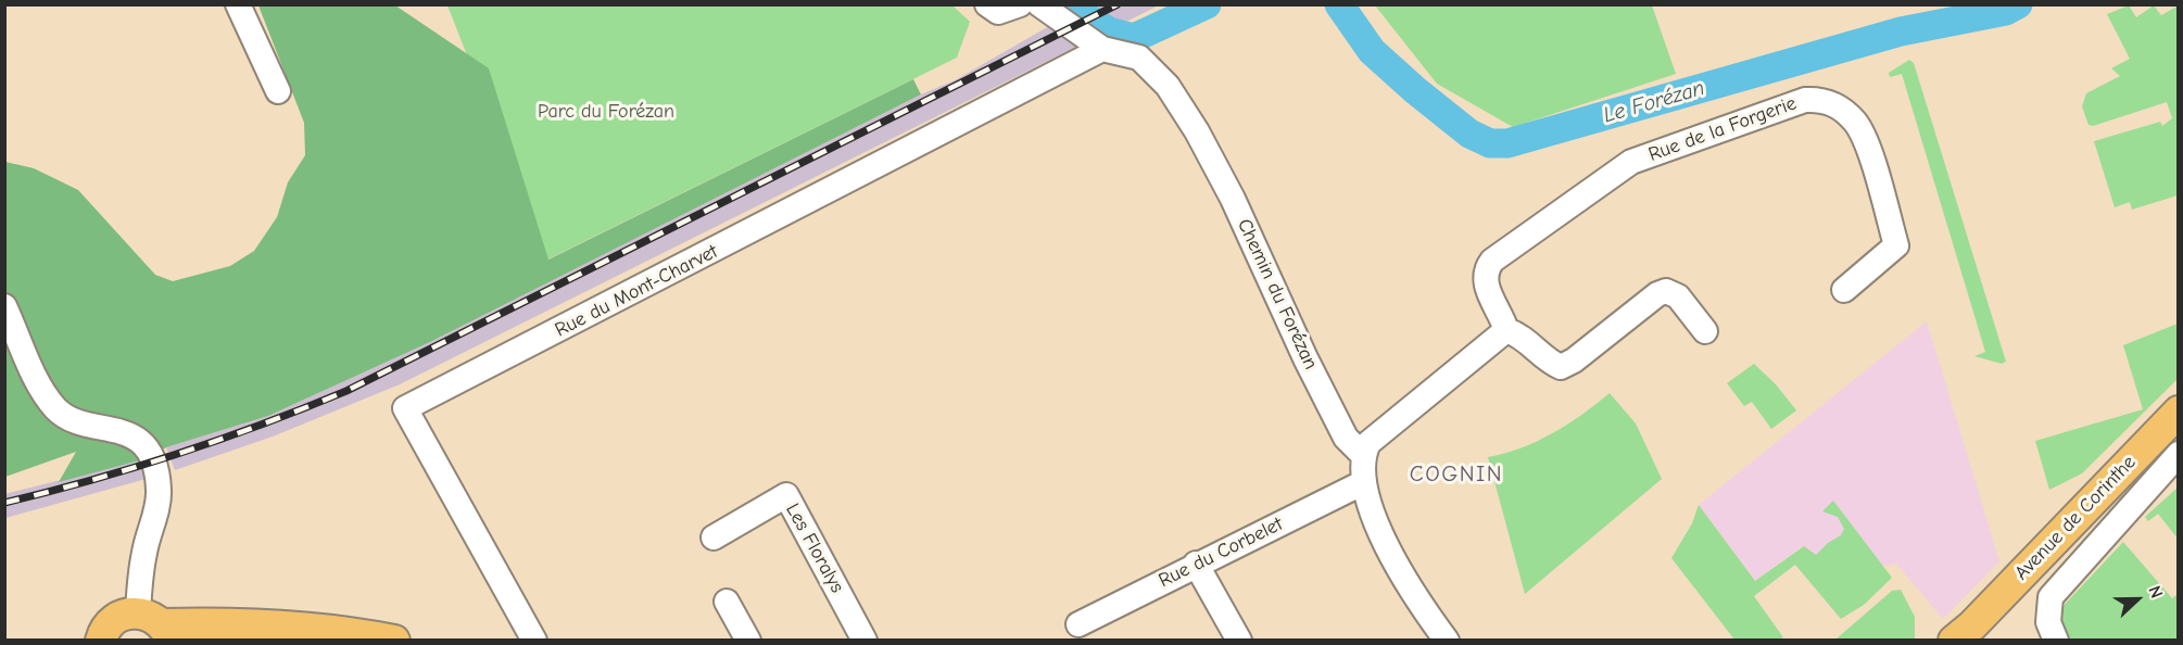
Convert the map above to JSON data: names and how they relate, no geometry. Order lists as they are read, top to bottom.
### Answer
{
  "streets": {
    "main road": ["Avenue de Corinthe"],
    "street": [
      "Rue de la Forgerie",
      "Rue du Mont-Charvet",
      "Chemin du Forézan",
      "Les Floralys",
      "Rue du Corbelet"
    ]
  },
  "crossings": [
    ["Rue du Mont-Charvet", "Chemin du Forézan"]
  ],
  "districts": ["COGNIN"],
  "water": ["Le Forézan"],
  "parks": ["Parc du Forézan"],
  "north": "right"
}
